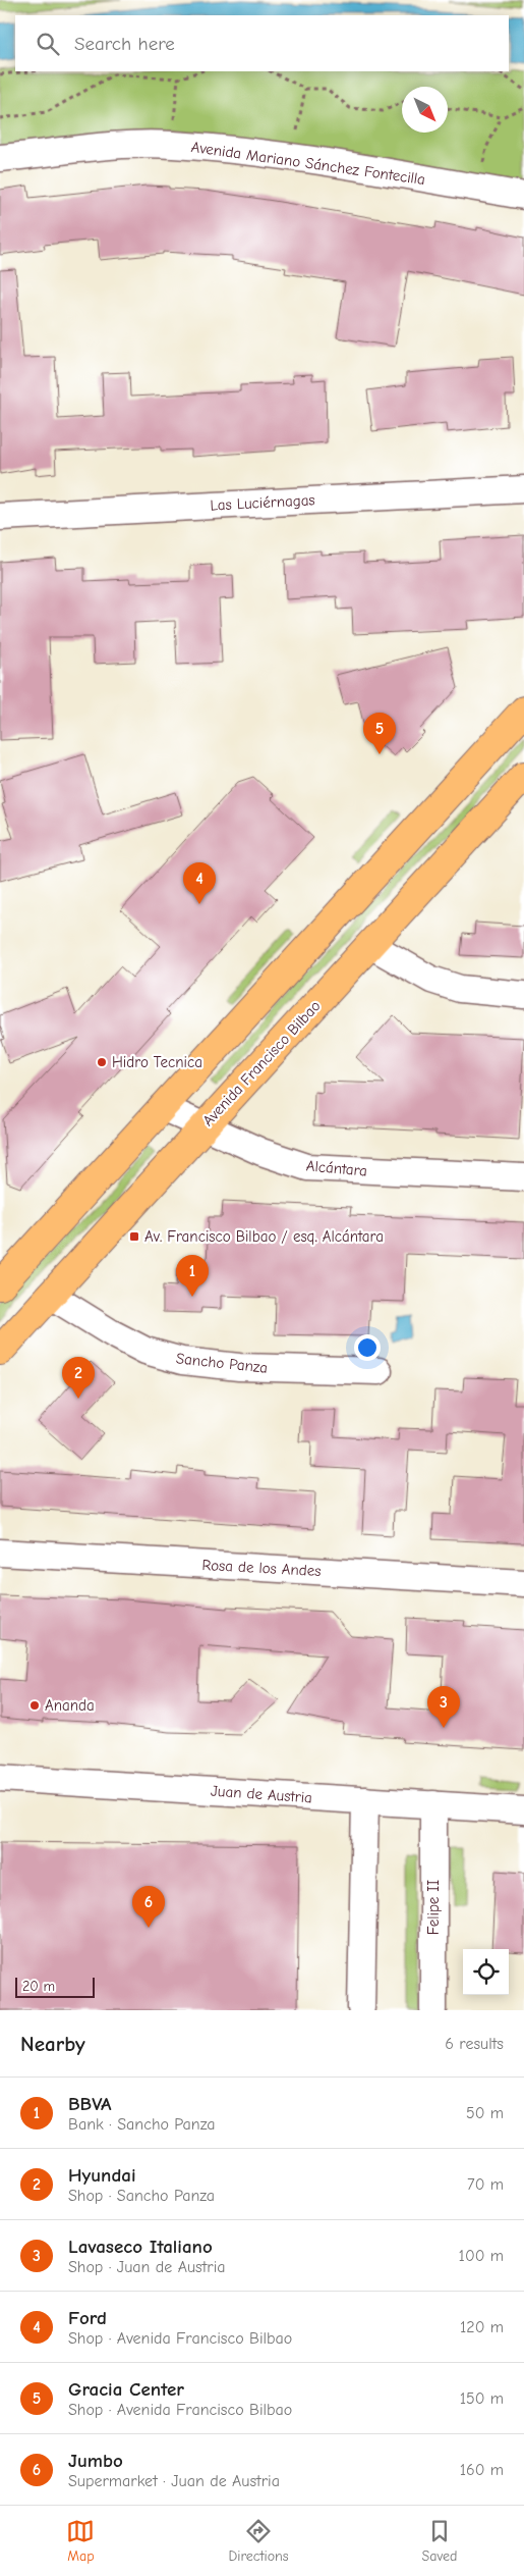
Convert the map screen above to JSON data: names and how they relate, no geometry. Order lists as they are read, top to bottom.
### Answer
{
  "streets": {
    "main road": ["Avenida Francisco Bilbao"],
    "street": [
      "Avenida Mariano Sánchez Fontecilla",
      "Las Luciérnagas",
      "Alcántara",
      "Sancho Panza",
      "Rosa de los Andes",
      "Juan de Austria",
      "Felipe II"
    ]
  },
  "crossings": [
    ["Avenida Francisco Bilbao", "Alcántara"],
    ["Avenida Francisco Bilbao", "Sancho Panza"],
    ["Juan de Austria", "Felipe II"]
  ],
  "places": {
    "other": ["Hidro Tecnica", "Ananda"],
    "transit": ["Av. Francisco Bilbao / esq. Alcántara"]
  },
  "scale_bar": "20 m",
  "north": "bottom right",
  "page": {
    "search": "Search here",
    "pins": [
      "5",
      "4",
      "1",
      "2",
      "3",
      "6"
    ],
    "scale": "20 m",
    "heading": ["Nearby", "6 results"],
    "list": [
      {
        "mark": "1",
        "name": "BBVA",
        "note": "Bank · Sancho Panza",
        "value": "50 m"
      },
      {
        "mark": "2",
        "name": "Hyundai",
        "note": "Shop · Sancho Panza",
        "value": "70 m"
      },
      {
        "mark": "3",
        "name": "Lavaseco Italiano",
        "note": "Shop · Juan de Austria",
        "value": "100 m"
      },
      {
        "mark": "4",
        "name": "Ford",
        "note": "Shop · Avenida Francisco Bilbao",
        "value": "120 m"
      },
      {
        "mark": "5",
        "name": "Gracia Center",
        "note": "Shop · Avenida Francisco Bilbao",
        "value": "150 m"
      },
      {
        "mark": "6",
        "name": "Jumbo",
        "note": "Supermarket · Juan de Austria",
        "value": "160 m"
      }
    ],
    "nav": ["Map", "Directions", "Saved"]
  }
}
